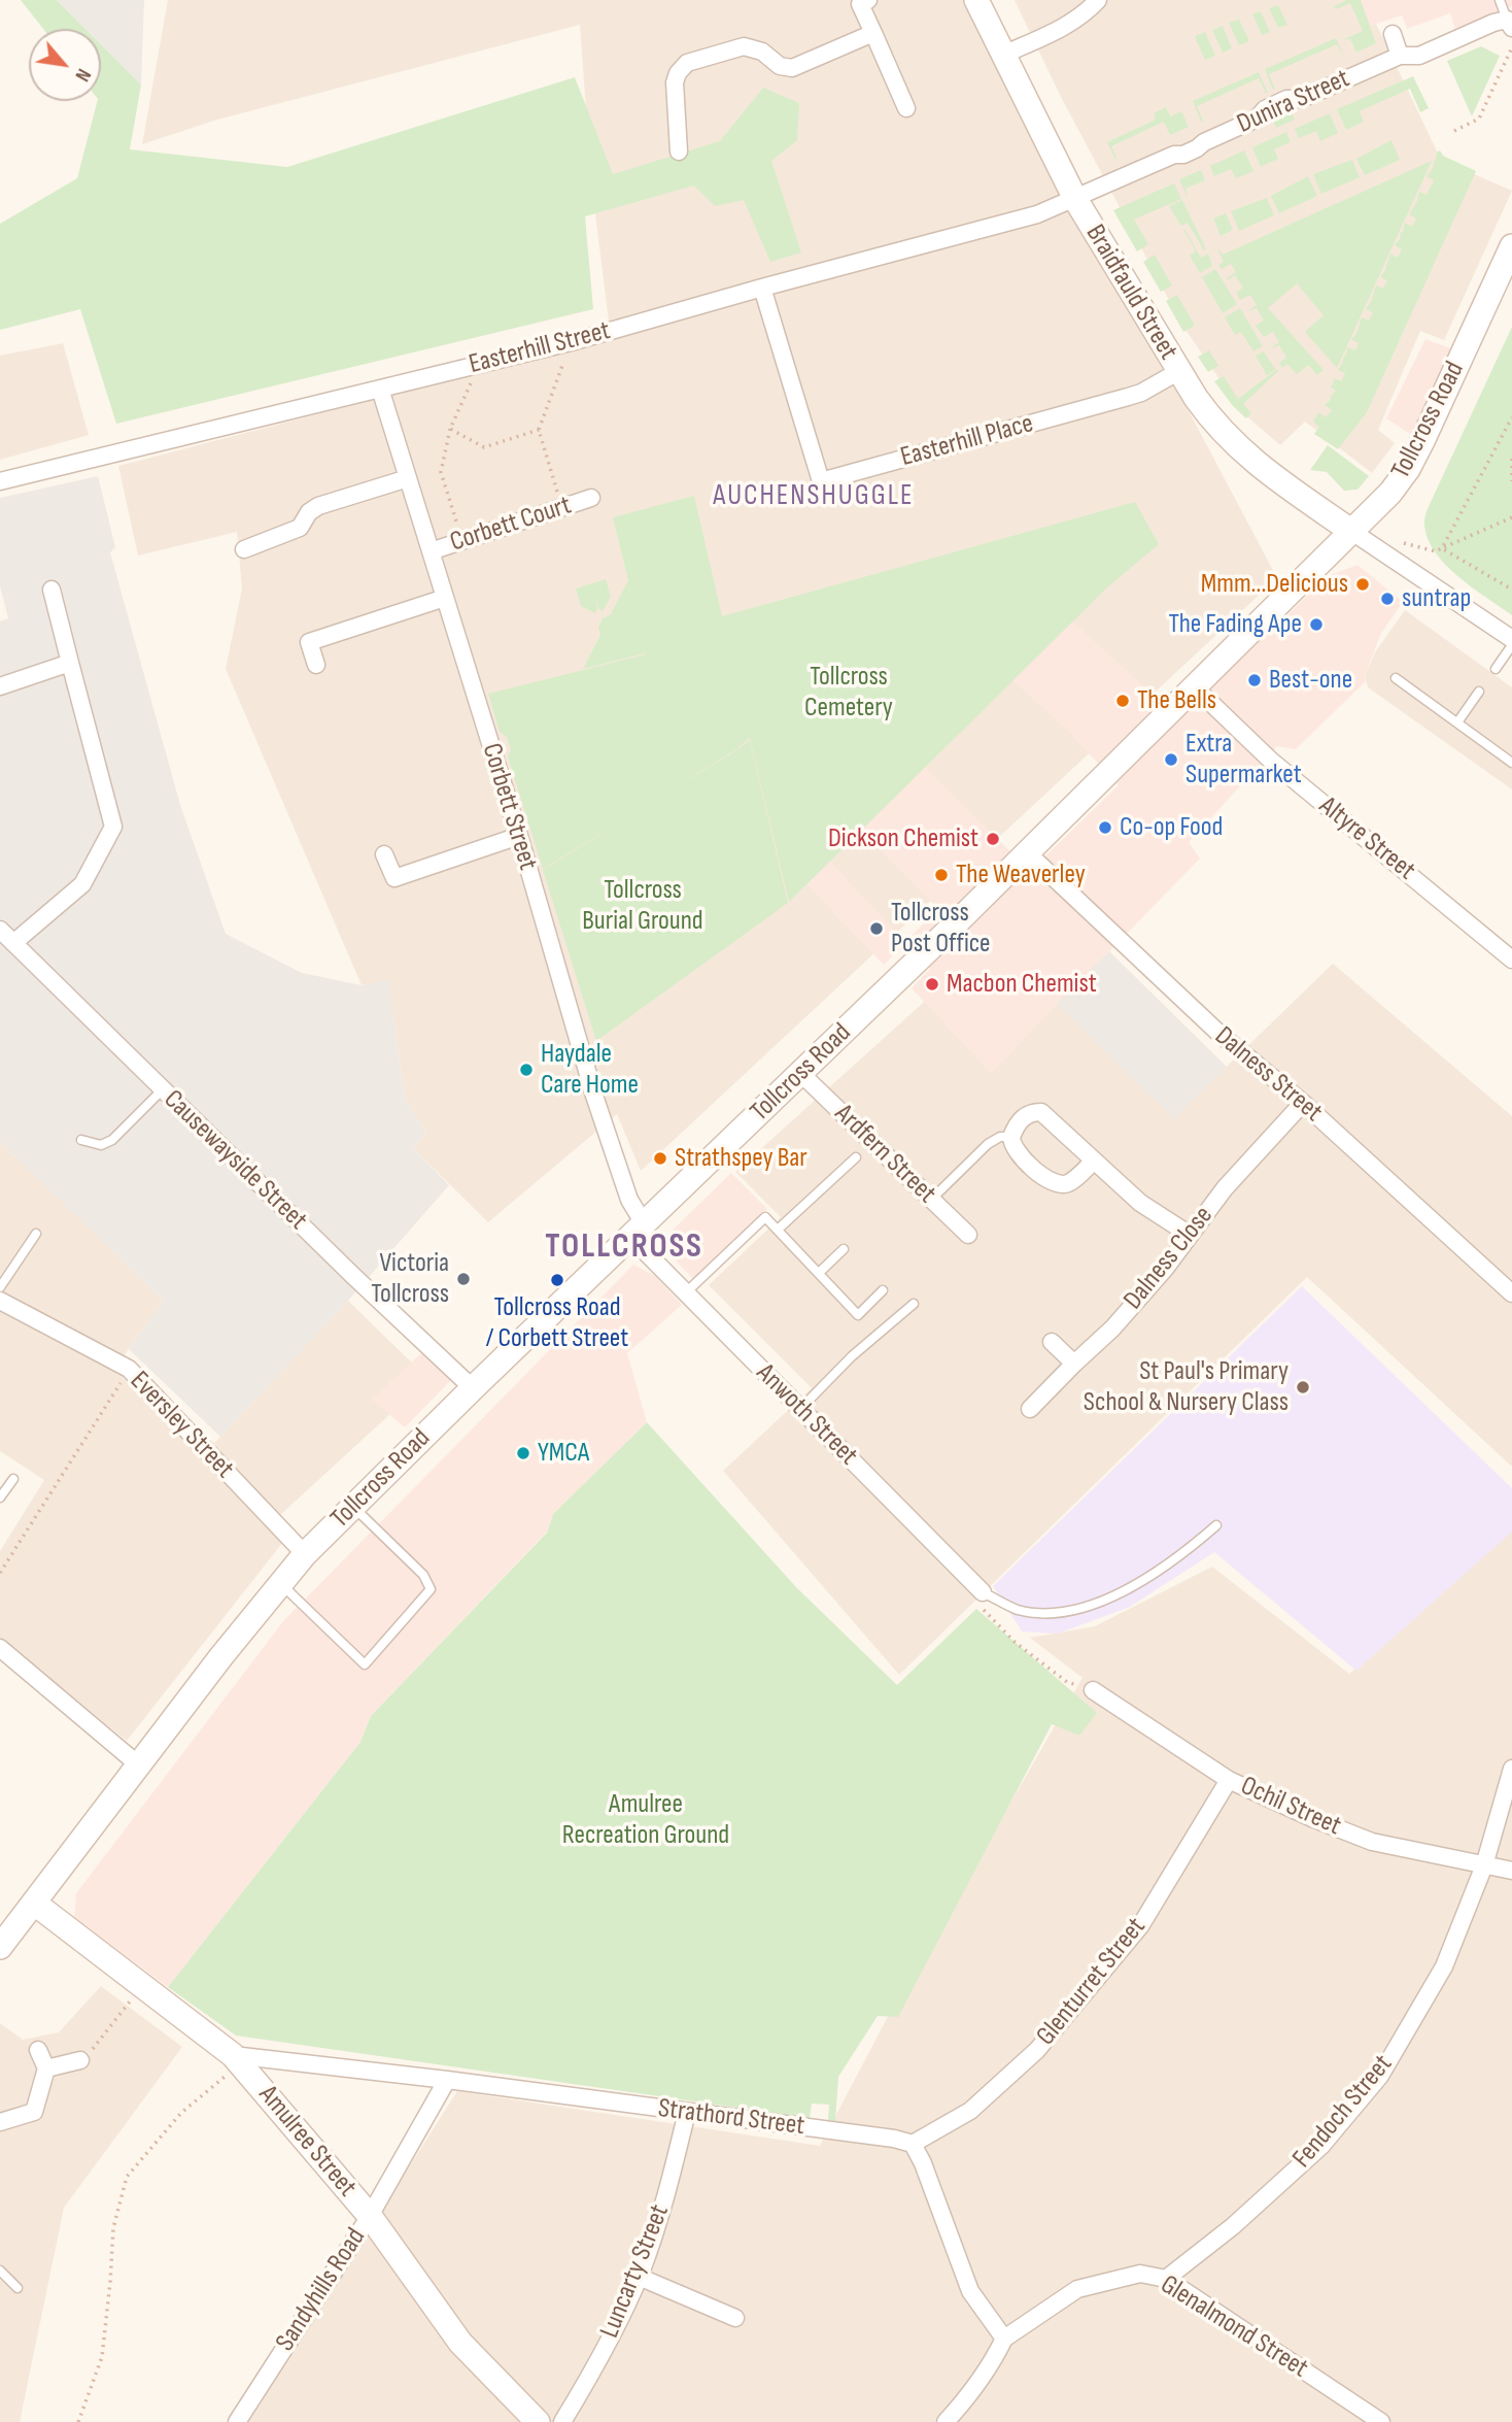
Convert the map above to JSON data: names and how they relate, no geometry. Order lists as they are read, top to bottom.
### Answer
{
  "streets": {
    "street": [
      "Dunira Street",
      "Braidfauld Street",
      "Easterhill Street",
      "Tollcross Road",
      "Easterhill Place",
      "Corbett Court",
      "Corbett Street",
      "Altyre Street",
      "Dalness Street",
      "Ardfern Street",
      "Causewayside Street",
      "Dalness Close",
      "Anwoth Street",
      "Eversley Street",
      "Ochil Street",
      "Glenturret Street",
      "Fendoch Street",
      "Strathord Street",
      "Amulree Street",
      "Luncarty Street",
      "Sandyhills Road",
      "Glenalmond Street"
    ]
  },
  "crossings": [
    ["Dunira Street", "Braidfauld Street"],
    ["Dunira Street", "Easterhill Street"],
    ["Braidfauld Street", "Easterhill Street"],
    ["Braidfauld Street", "Tollcross Road"],
    ["Braidfauld Street", "Easterhill Place"],
    ["Easterhill Street", "Easterhill Place"],
    ["Easterhill Street", "Corbett Street"],
    ["Tollcross Road", "Corbett Street"],
    ["Tollcross Road", "Altyre Street"],
    ["Tollcross Road", "Dalness Street"],
    ["Tollcross Road", "Ardfern Street"],
    ["Tollcross Road", "Causewayside Street"],
    ["Tollcross Road", "Anwoth Street"],
    ["Tollcross Road", "Eversley Street"],
    ["Tollcross Road", "Amulree Street"],
    ["Corbett Court", "Corbett Street"],
    ["Corbett Street", "Anwoth Street"],
    ["Dalness Street", "Dalness Close"],
    ["Ochil Street", "Glenturret Street"],
    ["Ochil Street", "Fendoch Street"],
    ["Glenturret Street", "Strathord Street"],
    ["Fendoch Street", "Glenalmond Street"],
    ["Strathord Street", "Amulree Street"],
    ["Strathord Street", "Luncarty Street"],
    ["Strathord Street", "Sandyhills Road"],
    ["Amulree Street", "Sandyhills Road"]
  ],
  "districts": ["AUCHENSHUGGLE", "TOLLCROSS"],
  "parks": ["Tollcross Cemetery", "Tollcross Burial Ground", "Amulree Recreation Ground"],
  "places": [
    "Mmm...Delicious",
    "suntrap",
    "The Fading Ape",
    "Best-one",
    "The Bells",
    "Extra Supermarket",
    "Co-op Food",
    "Dickson Chemist",
    "The Weaverley",
    "Tollcross Post Office",
    "Macbon Chemist",
    "Haydale Care Home",
    "Strathspey Bar",
    "Victoria Tollcross",
    "Tollcross Road / Corbett Street",
    "St Paul's Primary School & Nursery Class",
    "YMCA"
  ],
  "north": "bottom right"
}
